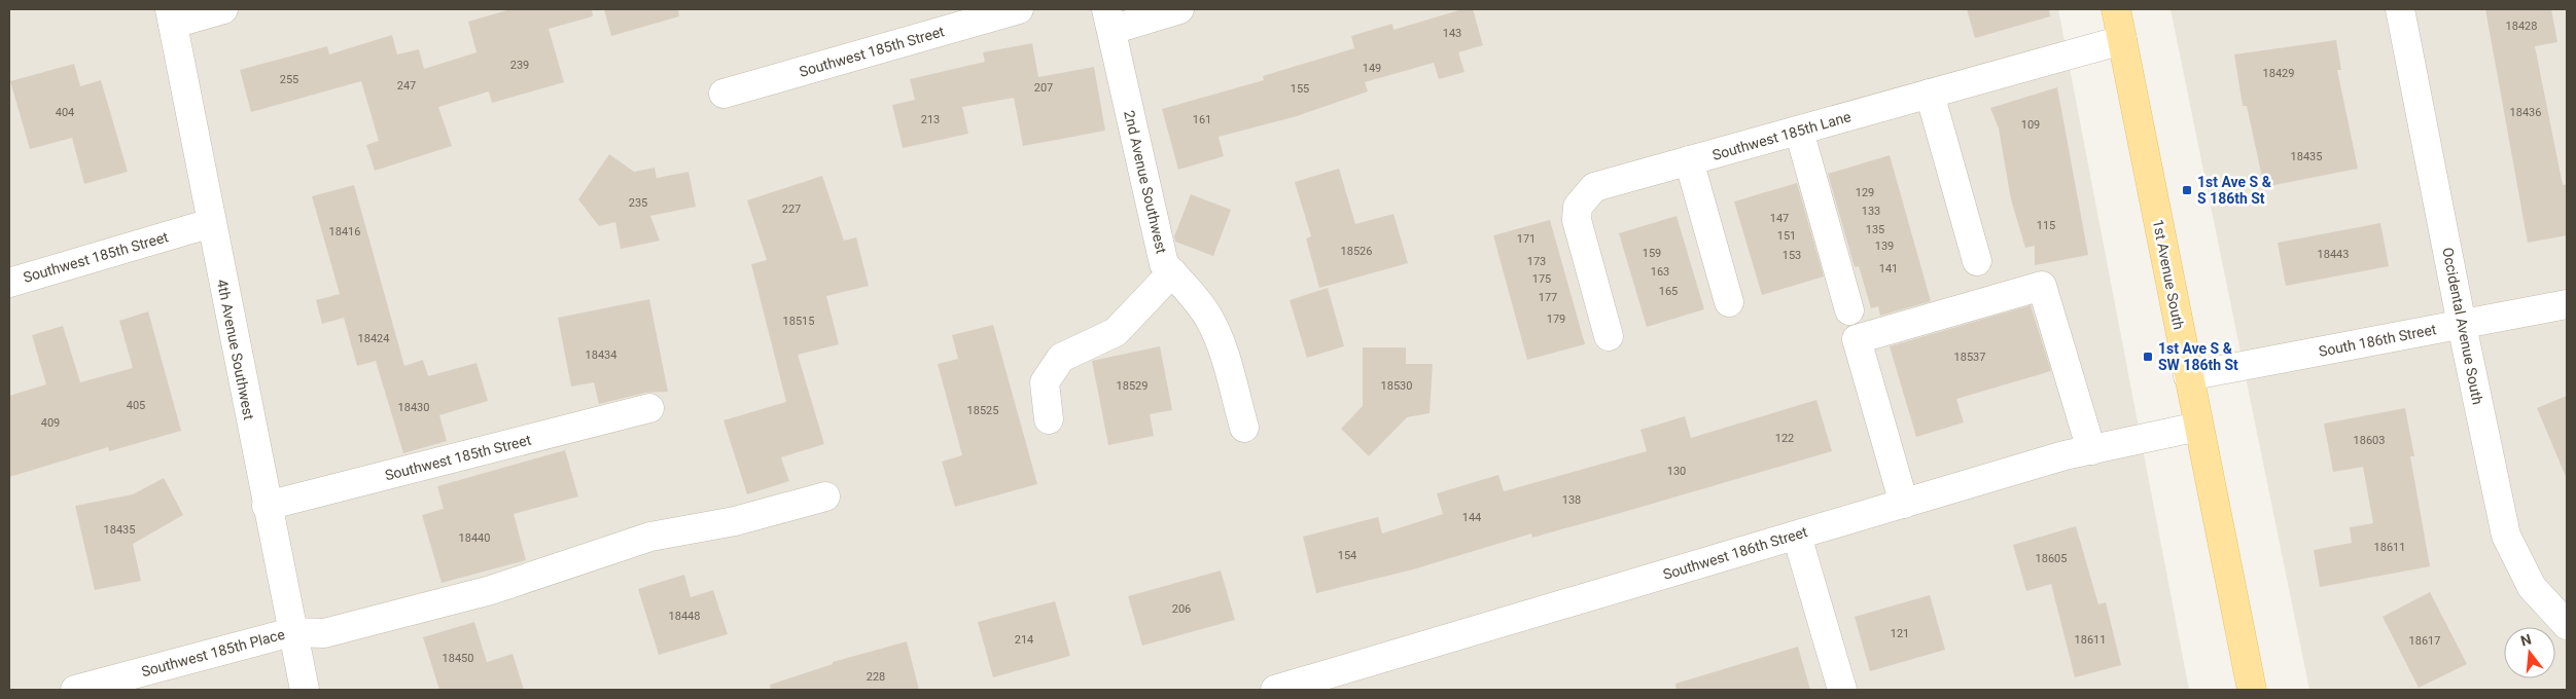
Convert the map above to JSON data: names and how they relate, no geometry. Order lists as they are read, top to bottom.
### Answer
{
  "streets": {
    "main road": ["1st Avenue South"],
    "street": [
      "Southwest 185th Street",
      "Southwest 185th Lane",
      "2nd Avenue Southwest",
      "Occidental Avenue South",
      "South 186th Street",
      "4th Avenue Southwest",
      "Southwest 186th Street",
      "Southwest 185th Place"
    ]
  },
  "crossings": [
    ["Southwest 185th Street", "4th Avenue Southwest"],
    ["Southwest 185th Lane", "1st Avenue South"],
    ["1st Avenue South", "South 186th Street"],
    ["1st Avenue South", "Southwest 186th Street"],
    ["Occidental Avenue South", "South 186th Street"],
    ["4th Avenue Southwest", "Southwest 185th Place"]
  ],
  "places": {
    "transit": ["1st Ave S & S 186th St", "1st Ave S & SW 186th St"]
  },
  "house_numbers": [
    "18428",
    "143",
    "239",
    "149",
    "18429",
    "255",
    "247",
    "207",
    "155",
    "404",
    "18436",
    "213",
    "161",
    "109",
    "18435",
    "129",
    "235",
    "227",
    "133",
    "147",
    "115",
    "135",
    "18416",
    "151",
    "171",
    "139",
    "18526",
    "159",
    "18443",
    "153",
    "173",
    "141",
    "163",
    "175",
    "165",
    "177",
    "179",
    "18515",
    "18424",
    "18434",
    "18537",
    "18529",
    "18530",
    "405",
    "18430",
    "18525",
    "409",
    "122",
    "18603",
    "130",
    "138",
    "144",
    "18435",
    "18440",
    "18611",
    "154",
    "18605",
    "206",
    "18448",
    "121",
    "214",
    "18611",
    "18617",
    "18450",
    "228"
  ],
  "north": "top"
}
